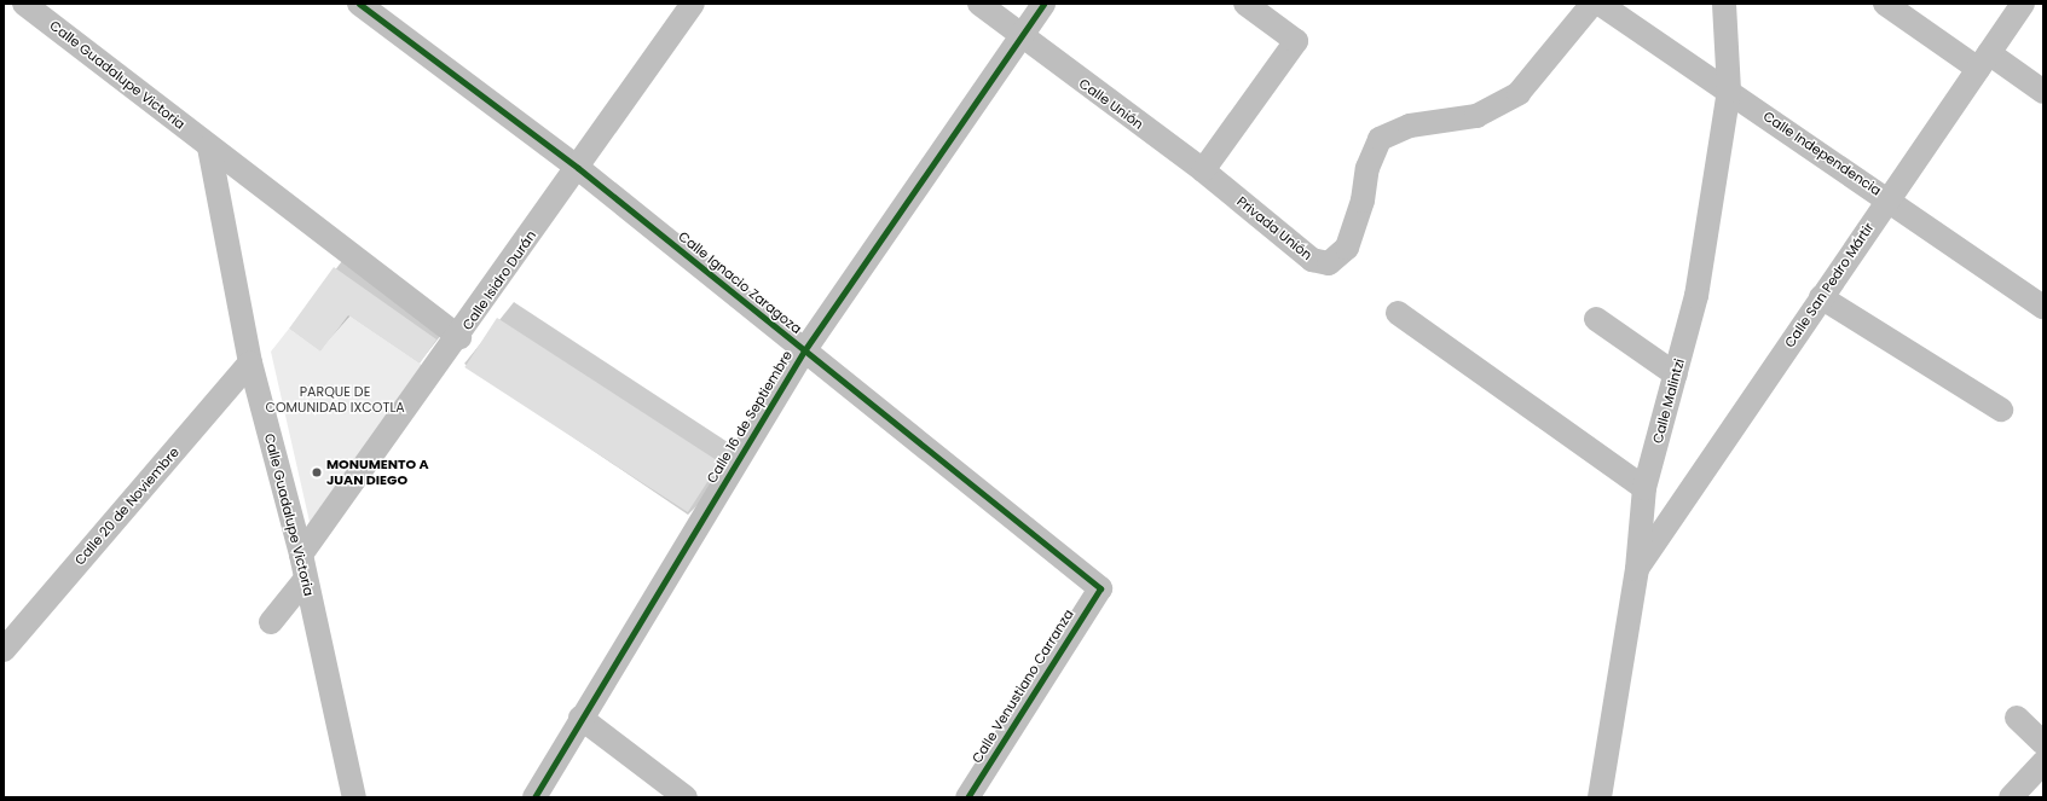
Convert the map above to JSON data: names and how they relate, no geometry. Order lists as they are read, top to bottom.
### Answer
{
  "streets": {
    "street": [
      "Calle Guadalupe Victoria",
      "Calle Unión",
      "Calle Independencia",
      "Privada Unión",
      "Calle Isidro Durán",
      "Calle Ignacio Zaragoza",
      "Calle San Pedro Mártir",
      "Calle Malintzi",
      "Calle 16 de Septiembre",
      "Calle 20 de Noviembre",
      "Calle Venustiano Carranza"
    ]
  },
  "crossings": [
    ["Calle Guadalupe Victoria", "Calle Isidro Durán"],
    ["Calle Guadalupe Victoria", "Calle 20 de Noviembre"],
    ["Calle Unión", "Privada Unión"],
    ["Calle Unión", "Calle 16 de Septiembre"],
    ["Calle Independencia", "Calle San Pedro Mártir"],
    ["Calle Independencia", "Calle Malintzi"],
    ["Calle Isidro Durán", "Calle Ignacio Zaragoza"],
    ["Calle Ignacio Zaragoza", "Calle 16 de Septiembre"],
    ["Calle Ignacio Zaragoza", "Calle Venustiano Carranza"],
    ["Calle San Pedro Mártir", "Calle Malintzi"]
  ],
  "parks": ["PARQUE DE COMUNIDAD IXCOTLA"],
  "places": ["MONUMENTO A JUAN DIEGO"]
}
